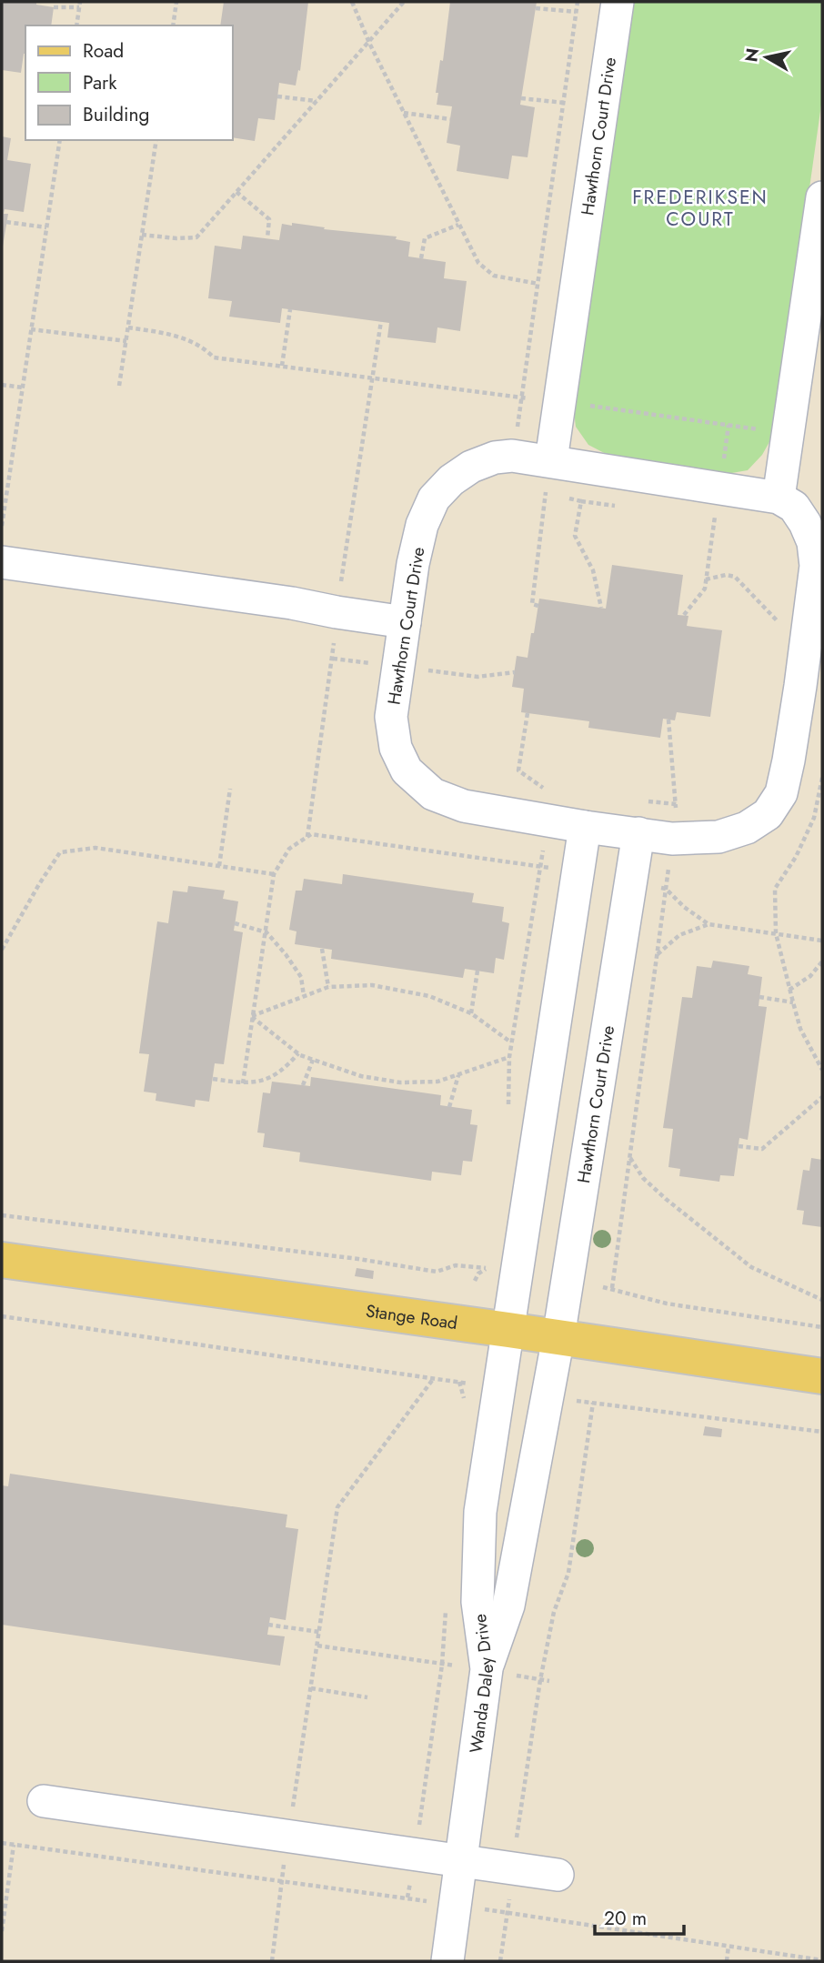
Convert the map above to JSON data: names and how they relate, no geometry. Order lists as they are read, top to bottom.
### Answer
{
  "streets": {
    "main road": ["Stange Road"],
    "street": ["Hawthorn Court Drive", "Wanda Daley Drive"]
  },
  "crossings": [
    ["Hawthorn Court Drive", "Stange Road"],
    ["Hawthorn Court Drive", "Wanda Daley Drive"],
    ["Stange Road", "Wanda Daley Drive"]
  ],
  "districts": ["FREDERIKSEN COURT"],
  "legend": ["Road", "Park", "Building"],
  "scale_bar": "20 m",
  "north": "left"
}
